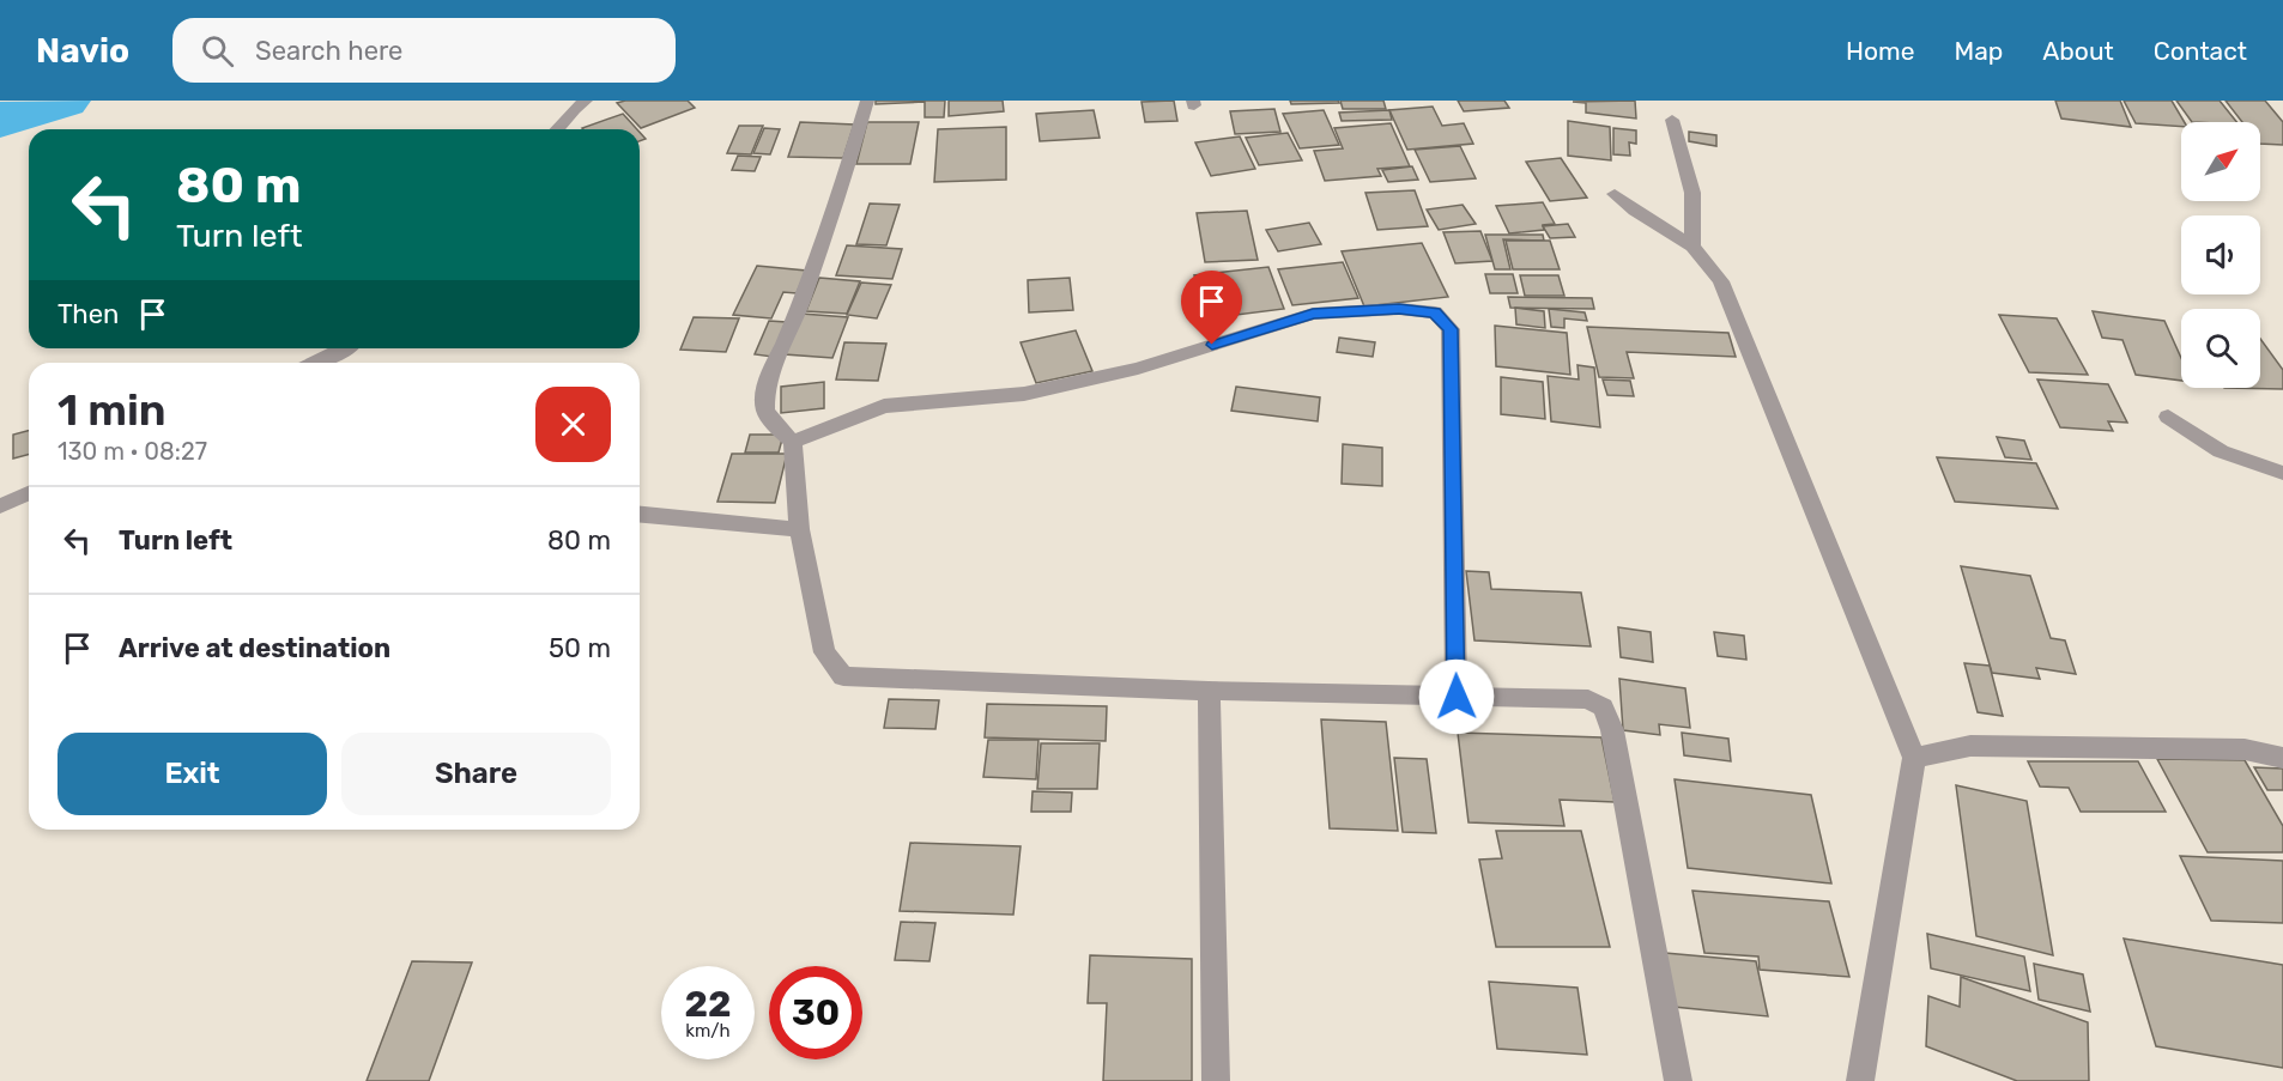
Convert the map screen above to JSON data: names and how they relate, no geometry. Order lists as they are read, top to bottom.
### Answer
{
  "north": "top right",
  "page": {
    "header": "Navio",
    "search": "Search here",
    "nav": [
      "Home",
      "Map",
      "About",
      "Contact"
    ],
    "turn": ["80 m", "Turn left"],
    "then": "Then",
    "heading": ["1 min", "130 m · 08:27"],
    "list": [
      {
        "name": "Turn left",
        "value": "80 m"
      },
      {
        "name": "Arrive at destination",
        "value": "50 m"
      }
    ],
    "buttons": ["Exit", "Share"],
    "speed": "22 km/h",
    "limit": "30"
  }
}
